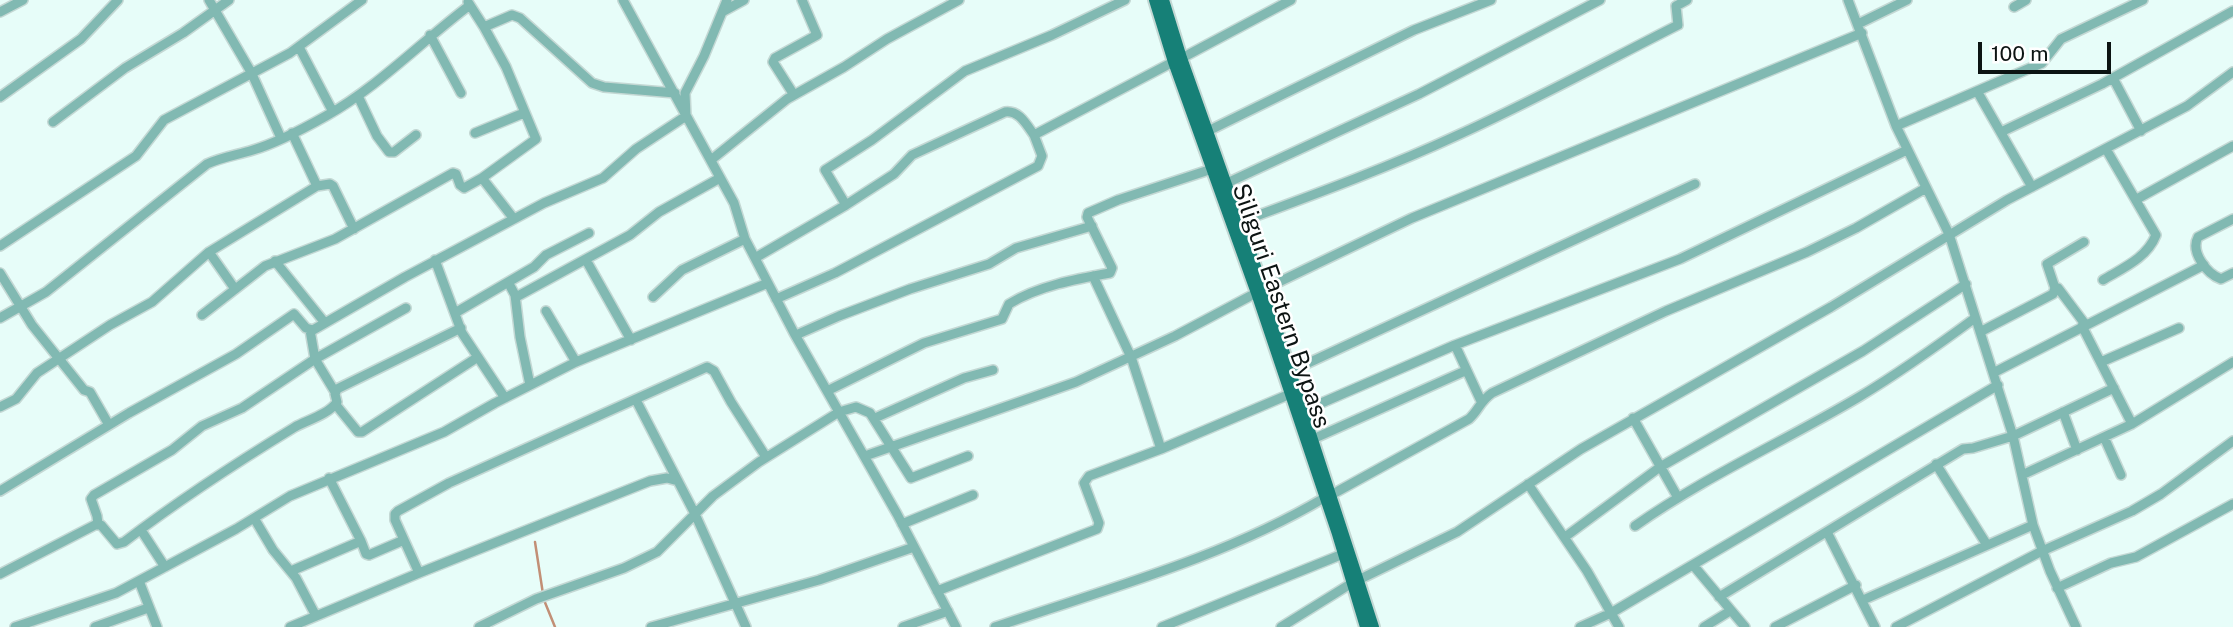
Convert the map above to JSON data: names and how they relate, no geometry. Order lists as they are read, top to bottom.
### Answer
{
  "streets": {
    "main road": ["Siliguri Eastern Bypass"]
  },
  "scale_bar": "100 m"
}
